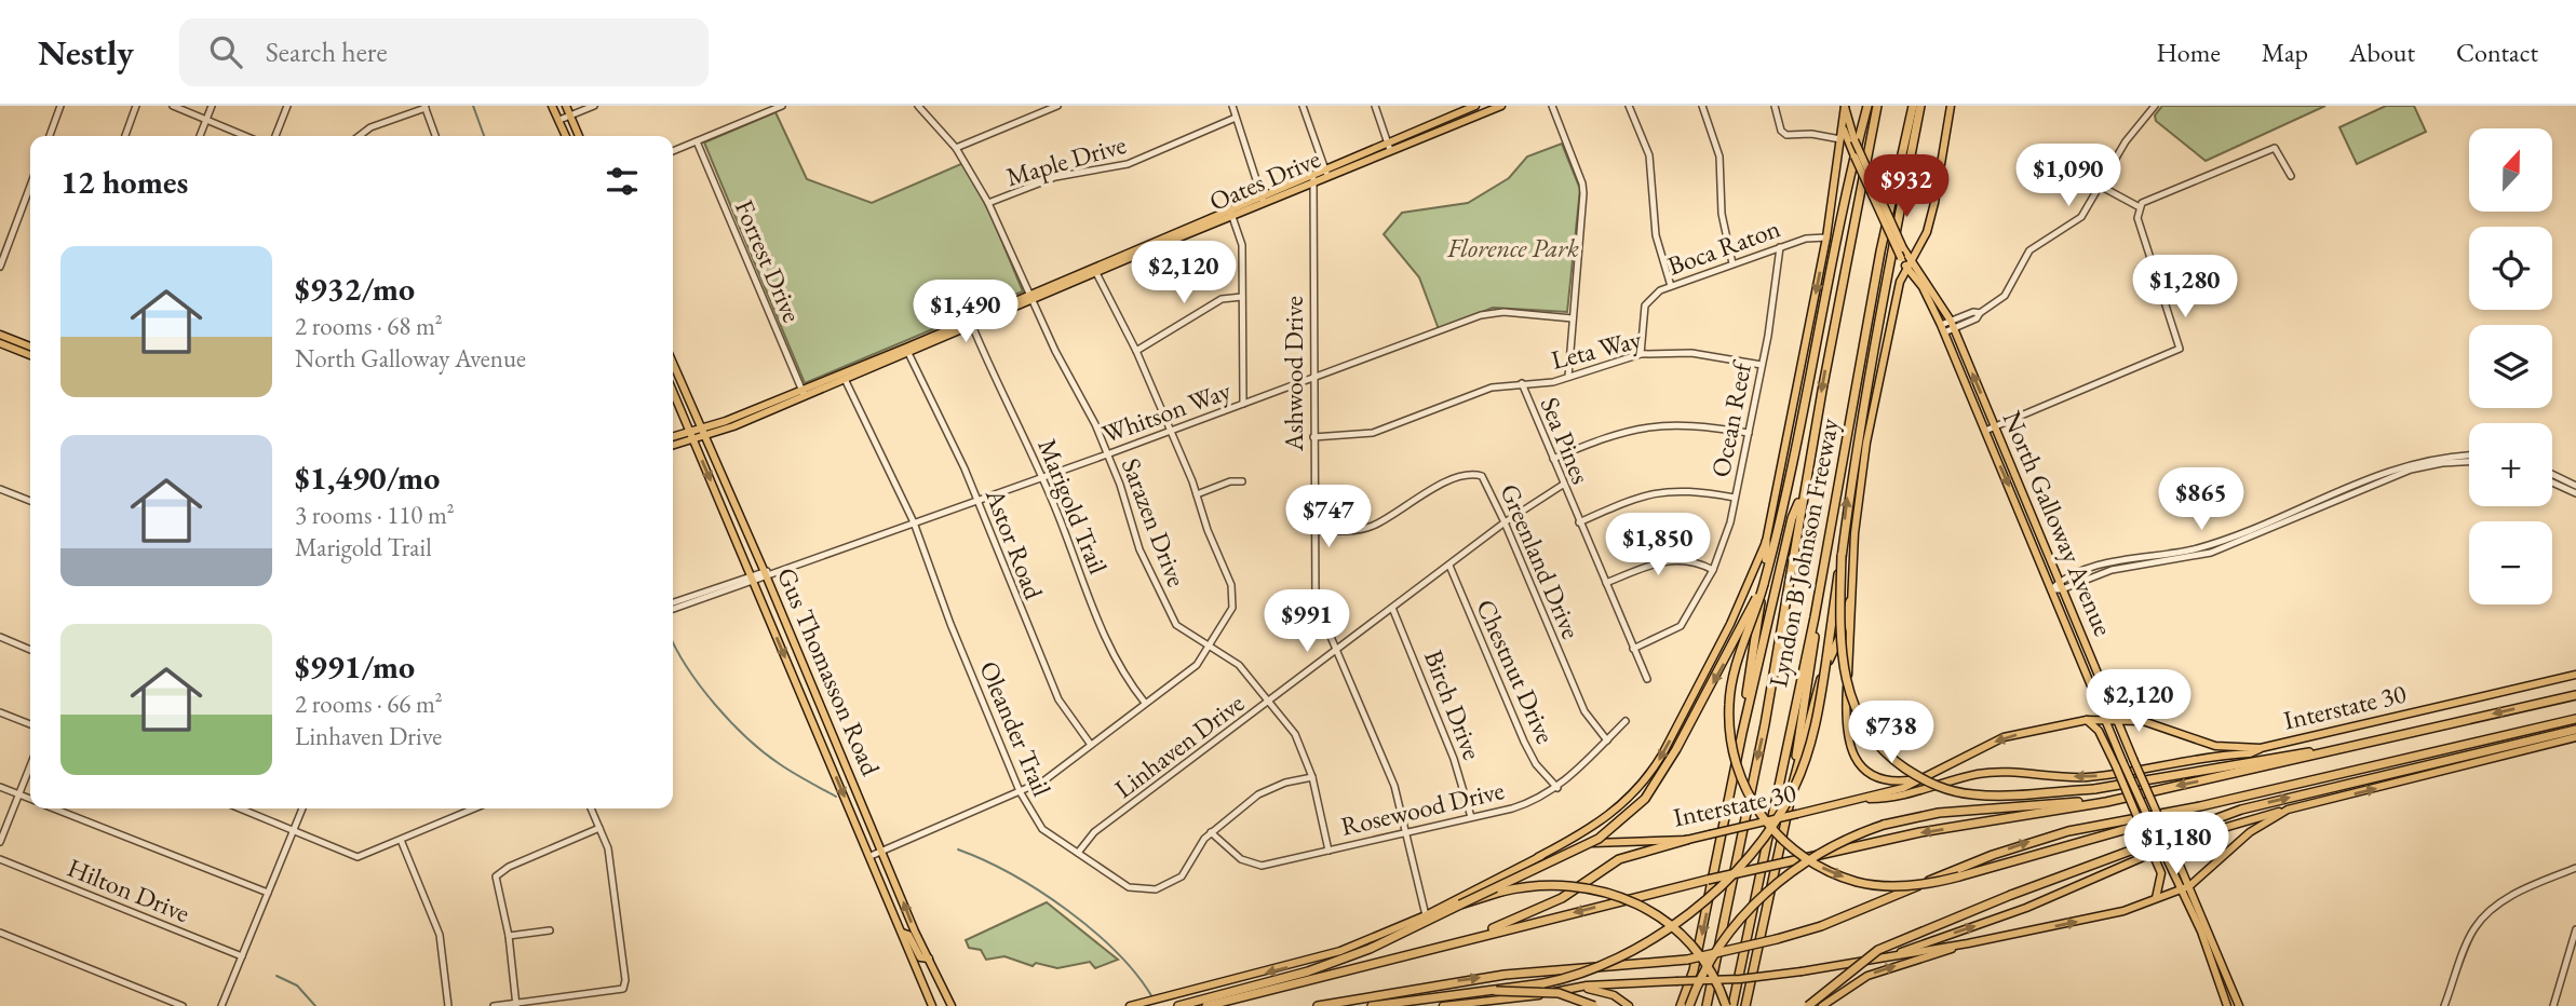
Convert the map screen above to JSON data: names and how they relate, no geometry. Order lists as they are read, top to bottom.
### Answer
{
  "streets": {
    "highway": ["Lyndon B Johnson Freeway"],
    "main road": [
      "Oates Drive",
      "North Galloway Avenue",
      "Gus Thomasson Road",
      "Interstate 30"
    ],
    "street": [
      "Maple Drive",
      "Boca Raton",
      "Forrest Drive",
      "Leta Way",
      "Ashwood Drive",
      "Whitson Way",
      "Ocean Reef",
      "Sea Pines",
      "Marigold Trail",
      "Sarazen Drive",
      "Astor Road",
      "Greenland Drive",
      "Chestnut Drive",
      "Birch Drive",
      "Oleander Trail",
      "Linhaven Drive",
      "Rosewood Drive",
      "Hilton Drive"
    ]
  },
  "crossings": [
    ["Maple Drive", "Sarazen Drive"],
    ["Oates Drive", "Forrest Drive"],
    ["Oates Drive", "Ashwood Drive"],
    ["Oates Drive", "Marigold Trail"],
    ["Oates Drive", "Sarazen Drive"],
    ["Oates Drive", "Astor Road"],
    ["Oates Drive", "Gus Thomasson Road"],
    ["Oates Drive", "Oleander Trail"],
    ["Boca Raton", "Leta Way"],
    ["Boca Raton", "Ocean Reef"],
    ["Boca Raton", "Lyndon B Johnson Freeway"],
    ["Leta Way", "Ashwood Drive"],
    ["Leta Way", "Ocean Reef"],
    ["Leta Way", "Sea Pines"],
    ["Ashwood Drive", "Whitson Way"],
    ["Ashwood Drive", "Greenland Drive"],
    ["Ashwood Drive", "Interstate 30"],
    ["Ashwood Drive", "Linhaven Drive"],
    ["Ashwood Drive", "Rosewood Drive"],
    ["Whitson Way", "Marigold Trail"],
    ["Whitson Way", "Sarazen Drive"],
    ["Whitson Way", "Astor Road"],
    ["Whitson Way", "Gus Thomasson Road"],
    ["Whitson Way", "Oleander Trail"],
    ["Ocean Reef", "Sea Pines"],
    ["Sea Pines", "Linhaven Drive"],
    ["Sarazen Drive", "Oleander Trail"],
    ["Sarazen Drive", "Linhaven Drive"],
    ["Sarazen Drive", "Rosewood Drive"],
    ["North Galloway Avenue", "Lyndon B Johnson Freeway"],
    ["North Galloway Avenue", "Interstate 30"],
    ["Lyndon B Johnson Freeway", "Interstate 30"],
    ["Greenland Drive", "Linhaven Drive"],
    ["Greenland Drive", "Rosewood Drive"],
    ["Chestnut Drive", "Linhaven Drive"],
    ["Chestnut Drive", "Rosewood Drive"],
    ["Birch Drive", "Linhaven Drive"],
    ["Birch Drive", "Rosewood Drive"],
    ["Oleander Trail", "Linhaven Drive"],
    ["Oleander Trail", "Rosewood Drive"]
  ],
  "parks": ["Florence Park"],
  "north": "top",
  "page": {
    "header": "Nestly",
    "search": "Search here",
    "nav": [
      "Home",
      "Map",
      "About",
      "Contact"
    ],
    "map_buttons": ["+", "−"],
    "heading": "12 homes",
    "price": [
      "$1,090",
      "$932",
      "$2,120",
      "$1,280",
      "$1,490",
      "$865",
      "$747",
      "$1,850",
      "$991",
      "$2,120",
      "$738",
      "$1,180"
    ],
    "list": [
      {
        "name": "$932/mo",
        "note": "2 rooms · 68 m² · North Galloway Avenue"
      },
      {
        "name": "$1,490/mo",
        "note": "3 rooms · 110 m² · Marigold Trail"
      },
      {
        "name": "$991/mo",
        "note": "2 rooms · 66 m² · Linhaven Drive"
      }
    ]
  }
}
